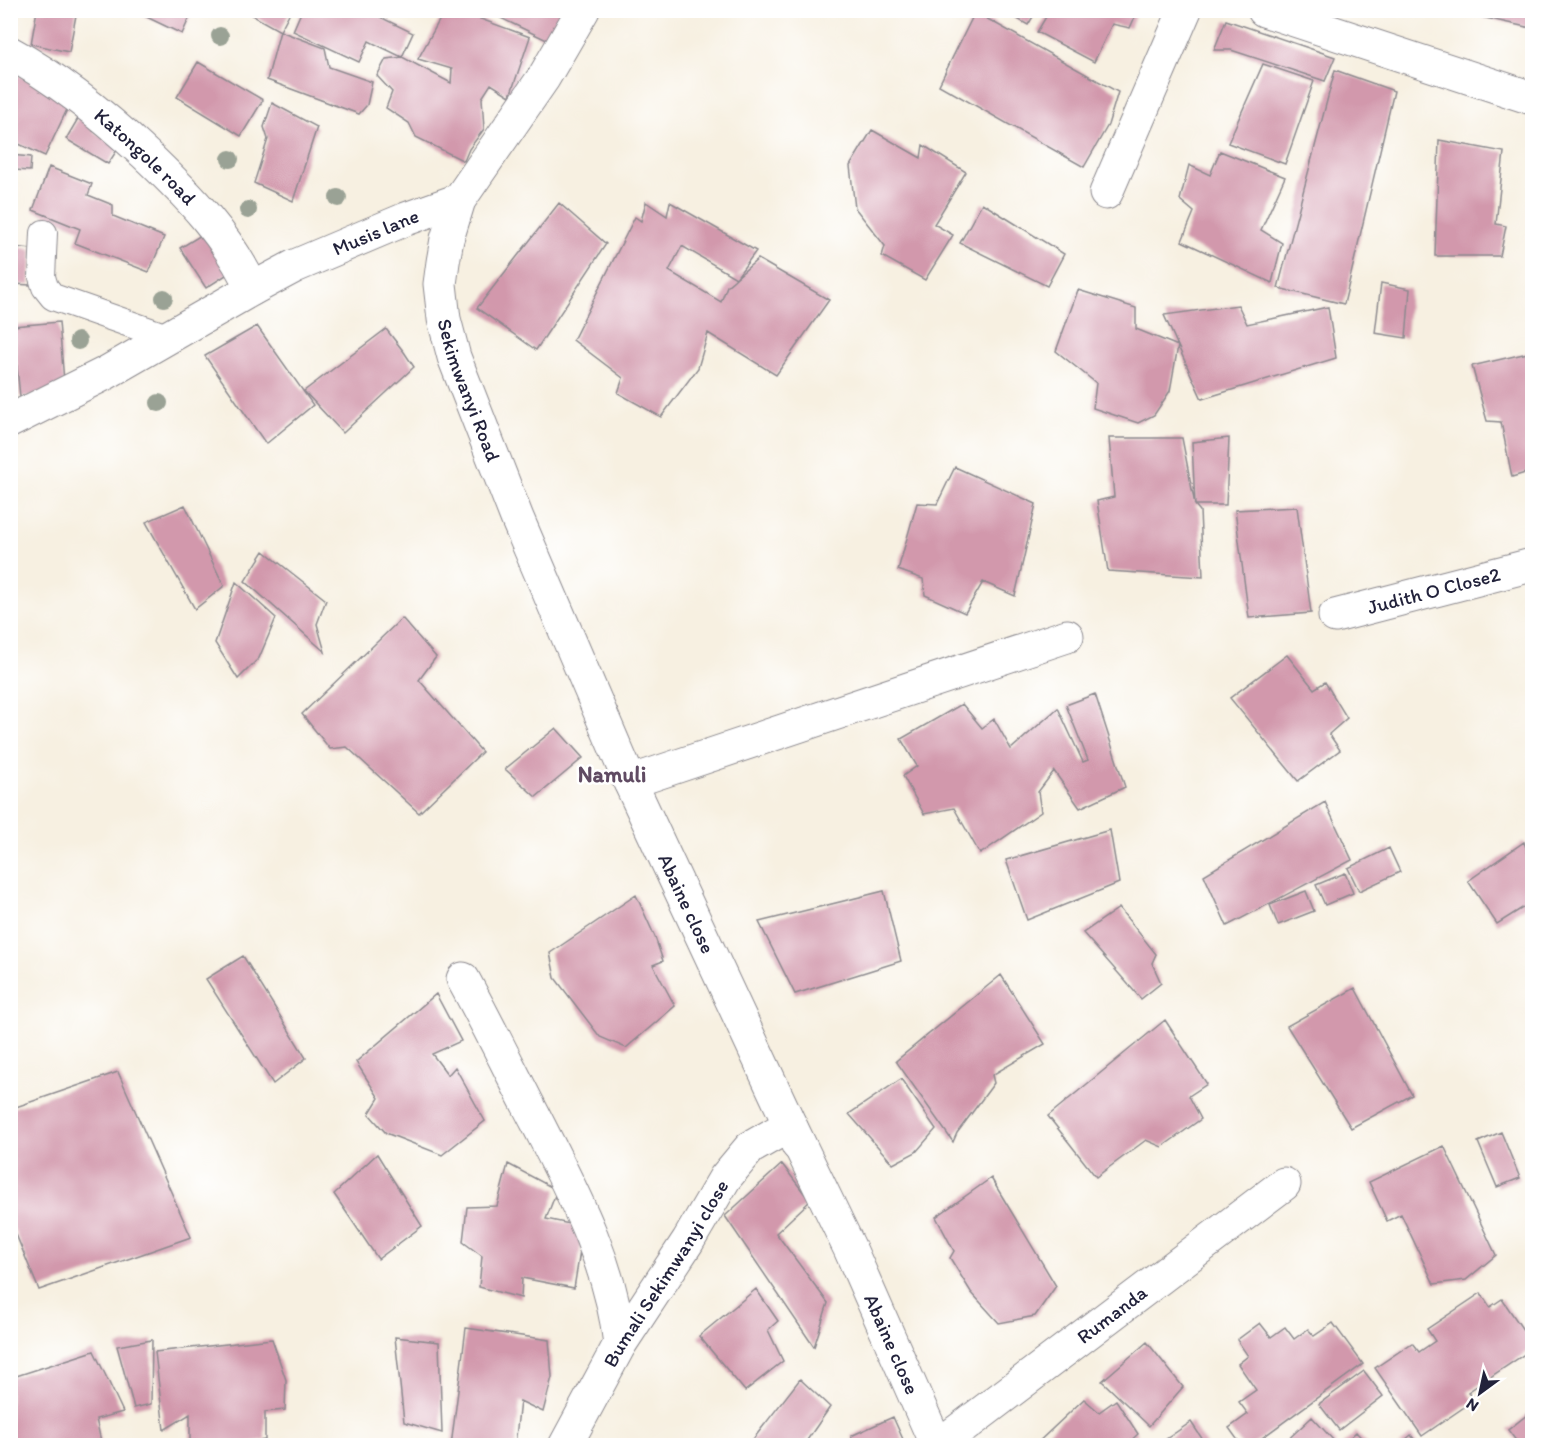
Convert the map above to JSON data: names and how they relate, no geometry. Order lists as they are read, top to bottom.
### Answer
{
  "streets": {
    "street": [
      "Katongole road",
      "Musis lane",
      "Sekimwanyi Road",
      "Judith O Close2",
      "Abaine close",
      "Bumali Sekimwanyi close",
      "Rumanda"
    ]
  },
  "crossings": [
    ["Katongole road", "Musis lane"],
    ["Musis lane", "Sekimwanyi Road"],
    ["Sekimwanyi Road", "Abaine close"],
    ["Abaine close", "Bumali Sekimwanyi close"],
    ["Abaine close", "Rumanda"]
  ],
  "districts": ["Namuli"],
  "north": "bottom left"
}
